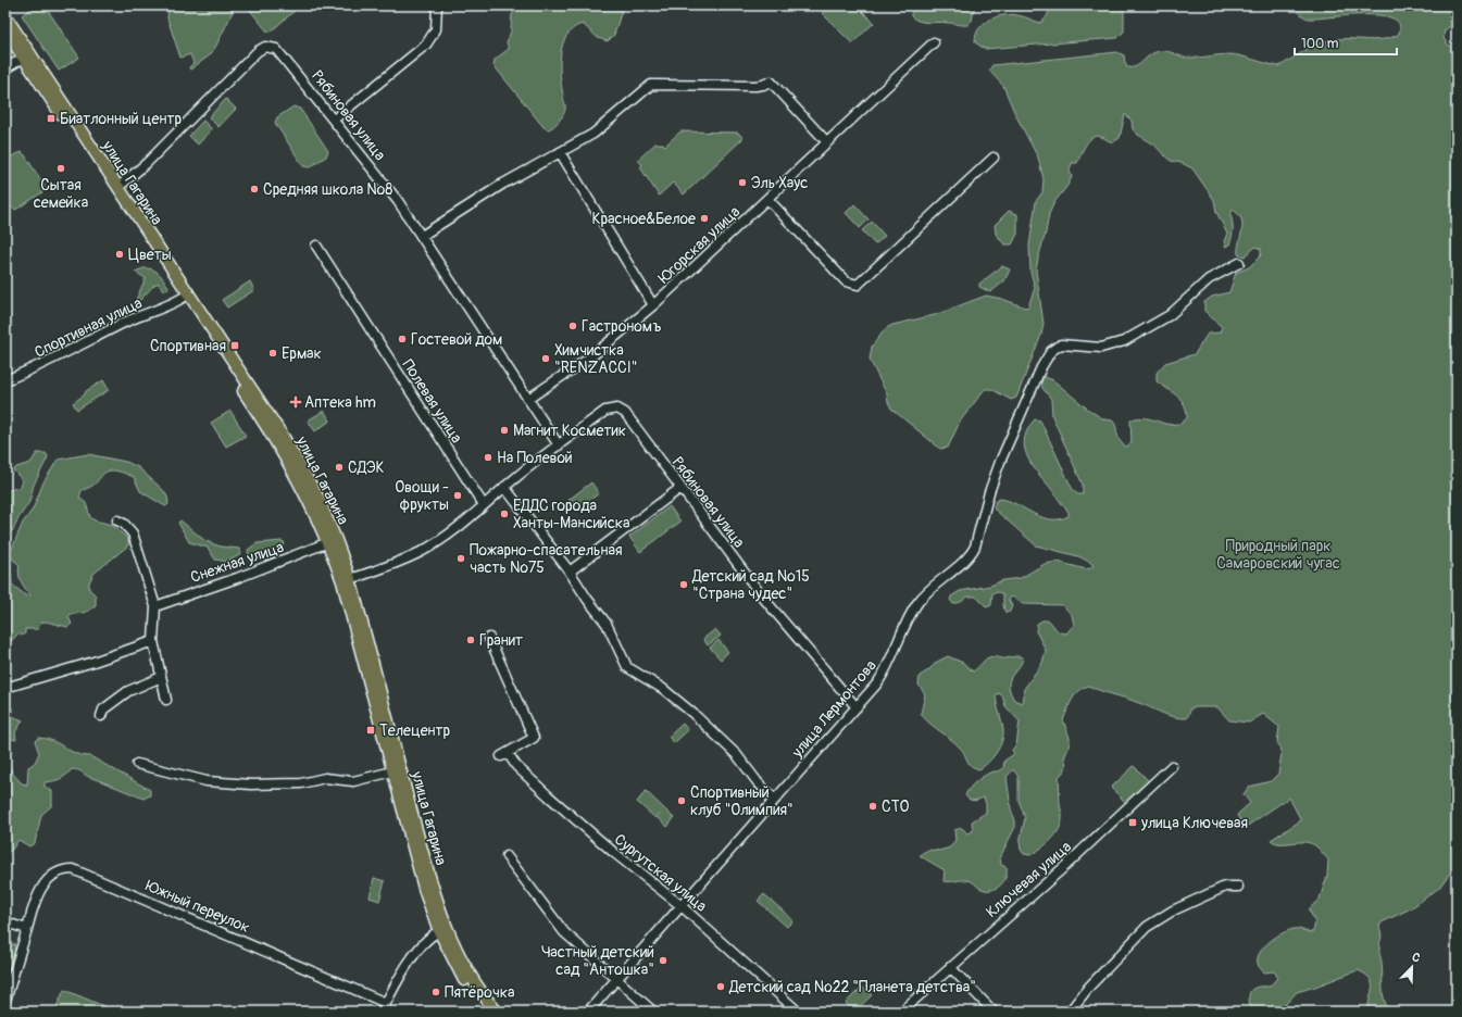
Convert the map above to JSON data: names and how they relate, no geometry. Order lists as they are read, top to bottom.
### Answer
{
  "streets": {
    "main road": ["улица Гагарина"],
    "street": [
      "Рябиновая улица",
      "Югорская улица",
      "Спортивная улица",
      "Полевая улица",
      "Снежная улица",
      "улица Лермонтова",
      "Сургутская улица",
      "Ключевая улица",
      "Южный переулок"
    ]
  },
  "crossings": [
    ["Рябиновая улица", "улица Гагарина"],
    ["Рябиновая улица", "Югорская улица"],
    ["Рябиновая улица", "улица Лермонтова"],
    ["улица Гагарина", "Спортивная улица"],
    ["улица Гагарина", "Снежная улица"],
    ["улица Лермонтова", "Сургутская улица"]
  ],
  "parks": ["Природный парк Самаровский чугас"],
  "places": {
    "transit": [
      "Биатлонный центр",
      "Спортивная",
      "Телецентр",
      "улица Ключевая"
    ],
    "other": [
      "Сытая семейка",
      "Эль Хаус",
      "Средняя школа №8",
      "Красное&Белое",
      "Цветы",
      "Гастрономъ",
      "Гостевой дом",
      "Ермак",
      "Химчистка \"RENZACCI\"",
      "Магнит Косметик",
      "На Полевой",
      "СДЭК",
      "Овощи - фрукты",
      "ЕДДС города Ханты-Мансийска",
      "Пожарно-спасательная часть №75",
      "Детский сад №15 \"Страна чудес\"",
      "Гранит",
      "Спортивный клуб \"Олимпия\"",
      "СТО",
      "Частный детский сад \"Антошка\"",
      "Детский сад №22 \"Планета детства\"",
      "Пятёрочка"
    ],
    "health": ["Аптека hm"]
  },
  "scale_bar": "100 m",
  "north": "top right"
}
